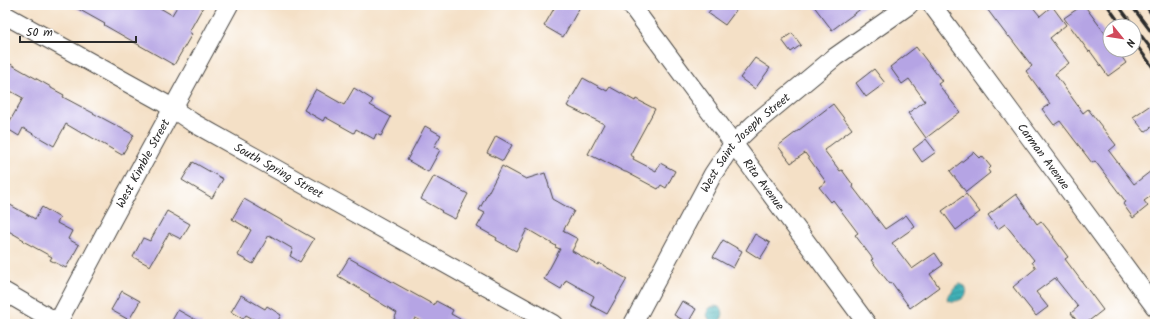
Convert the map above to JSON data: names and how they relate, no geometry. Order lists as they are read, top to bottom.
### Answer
{
  "streets": {
    "street": [
      "West Saint Joseph Street",
      "Carman Avenue",
      "West Kimble Street",
      "South Spring Street",
      "Rita Avenue"
    ]
  },
  "crossings": [
    ["West Saint Joseph Street", "Rita Avenue"],
    ["West Kimble Street", "South Spring Street"]
  ],
  "scale_bar": "50 m",
  "north": "bottom right"
}
